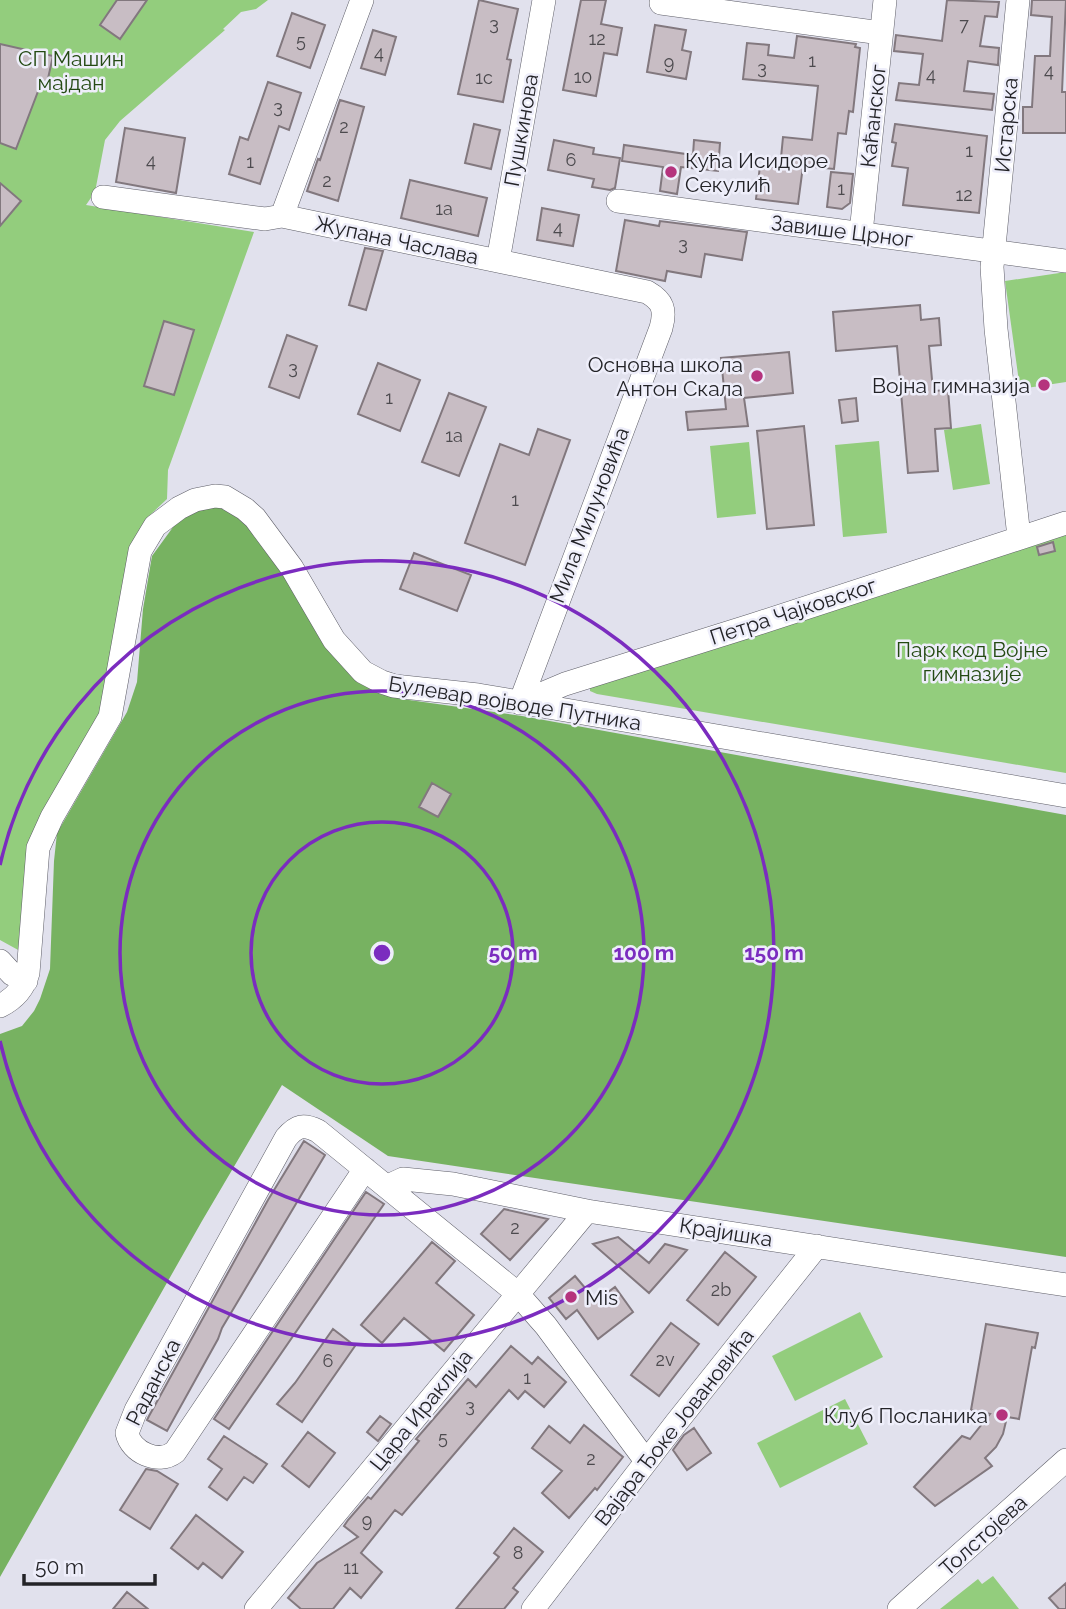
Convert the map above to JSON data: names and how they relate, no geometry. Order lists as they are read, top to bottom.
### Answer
{
  "streets": {
    "street": [
      "Каћанског",
      "Истарска",
      "Пушкинова",
      "Завише Црног",
      "Жупана Часлава",
      "Мила Милуновића",
      "Петра Чајковског",
      "Булевар војводе Путника",
      "Крајишка",
      "Раданска",
      "Цара Ираклија",
      "Вајара Ђоке Јовановића",
      "Толстојева"
    ]
  },
  "crossings": [
    ["Каћанског", "Завише Црног"],
    ["Истарска", "Завише Црног"],
    ["Истарска", "Петра Чајковског"],
    ["Пушкинова", "Жупана Часлава"],
    ["Жупана Часлава", "Мила Милуновића"],
    ["Мила Милуновића", "Петра Чајковског"],
    ["Мила Милуновића", "Булевар војводе Путника"],
    ["Петра Чајковског", "Булевар војводе Путника"],
    ["Крајишка", "Раданска"],
    ["Крајишка", "Цара Ираклија"],
    ["Крајишка", "Вајара Ђоке Јовановића"],
    ["Раданска", "Цара Ираклија"],
    ["Раданска", "Вајара Ђоке Јовановића"]
  ],
  "parks": ["СП Машин мајдан", "Парк код Војне гимназије"],
  "places": [
    "Кућа Исидоре Секулић",
    "Основна школа Антон Скала",
    "Војна гимназија",
    "Mis",
    "Клуб Посланика"
  ],
  "house_numbers": [
    "3",
    "7",
    "12",
    "5",
    "4",
    "1",
    "9",
    "3",
    "4",
    "4",
    "10",
    "1c",
    "3",
    "2",
    "1",
    "6",
    "4",
    "1",
    "2",
    "1",
    "12",
    "1a",
    "4",
    "3",
    "3",
    "1",
    "1a",
    "1",
    "2",
    "2b",
    "2v",
    "6",
    "1",
    "3",
    "5",
    "2",
    "9",
    "8",
    "11"
  ],
  "scale_bar": "50 m",
  "rings": ["50 m", "100 m", "150 m"]
}
